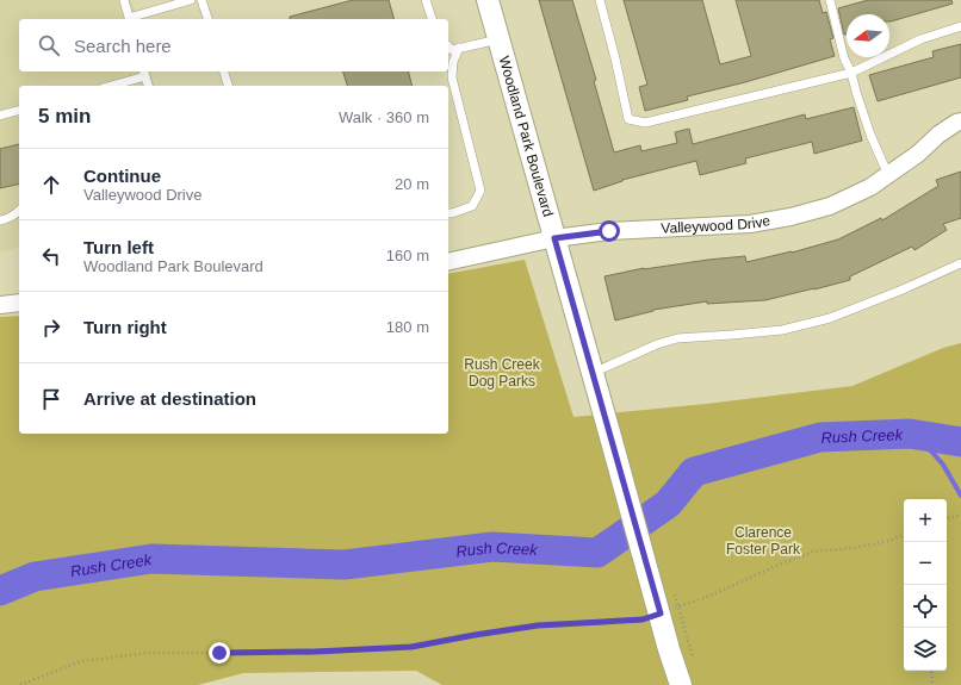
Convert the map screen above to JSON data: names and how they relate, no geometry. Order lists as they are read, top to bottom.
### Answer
{
  "streets": {
    "street": ["Woodland Park Boulevard", "Valleywood Drive"]
  },
  "crossings": [
    ["Woodland Park Boulevard", "Valleywood Drive"]
  ],
  "water": ["Rush Creek"],
  "parks": ["Rush Creek Dog Parks", "Clarence Foster Park"],
  "north": "left",
  "page": {
    "search": "Search here",
    "heading": ["5 min", "Walk · 360 m"],
    "list": [
      ["Continue", "Valleywood Drive", "20 m"],
      ["Turn left", "Woodland Park Boulevard", "160 m"],
      ["Turn right", "180 m"],
      "Arrive at destination"
    ],
    "map_buttons": ["+", "−"]
  }
}
